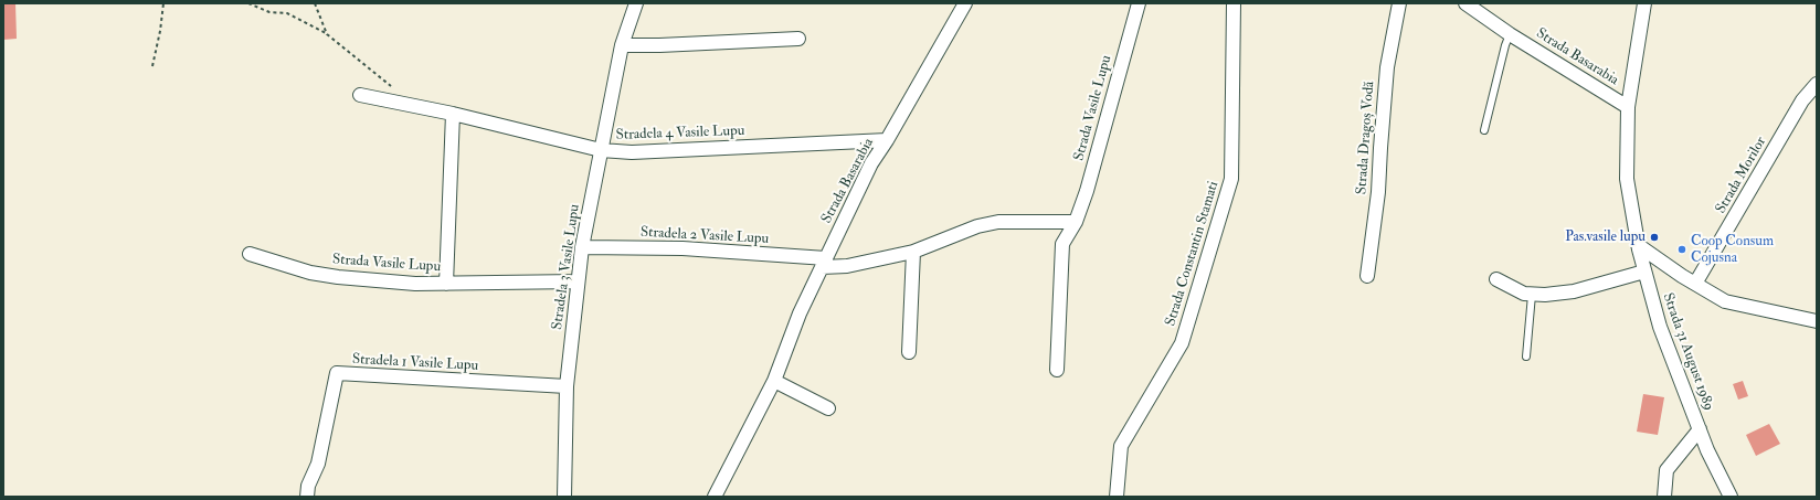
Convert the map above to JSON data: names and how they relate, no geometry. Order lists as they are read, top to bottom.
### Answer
{
  "streets": {
    "street": [
      "Strada Basarabia",
      "Strada Vasile Lupu",
      "Stradela 4 Vasile Lupu",
      "Strada Dragoș Vodă",
      "Strada Morilor",
      "Stradela 2 Vasile Lupu",
      "Strada Constantin Stamati",
      "Stradela 3 Vasile Lupu",
      "Strada 31 August 1989",
      "Stradela 1 Vasile Lupu"
    ]
  },
  "crossings": [
    ["Strada Basarabia", "Stradela 4 Vasile Lupu"],
    ["Strada Basarabia", "Stradela 2 Vasile Lupu"],
    ["Strada Basarabia", "Strada 31 August 1989"],
    ["Strada Vasile Lupu", "Stradela 3 Vasile Lupu"],
    ["Stradela 4 Vasile Lupu", "Stradela 3 Vasile Lupu"],
    ["Stradela 2 Vasile Lupu", "Stradela 3 Vasile Lupu"],
    ["Stradela 3 Vasile Lupu", "Stradela 1 Vasile Lupu"]
  ],
  "places": ["Pas.vasile lupu", "Coop Consum Cojusna"]
}
